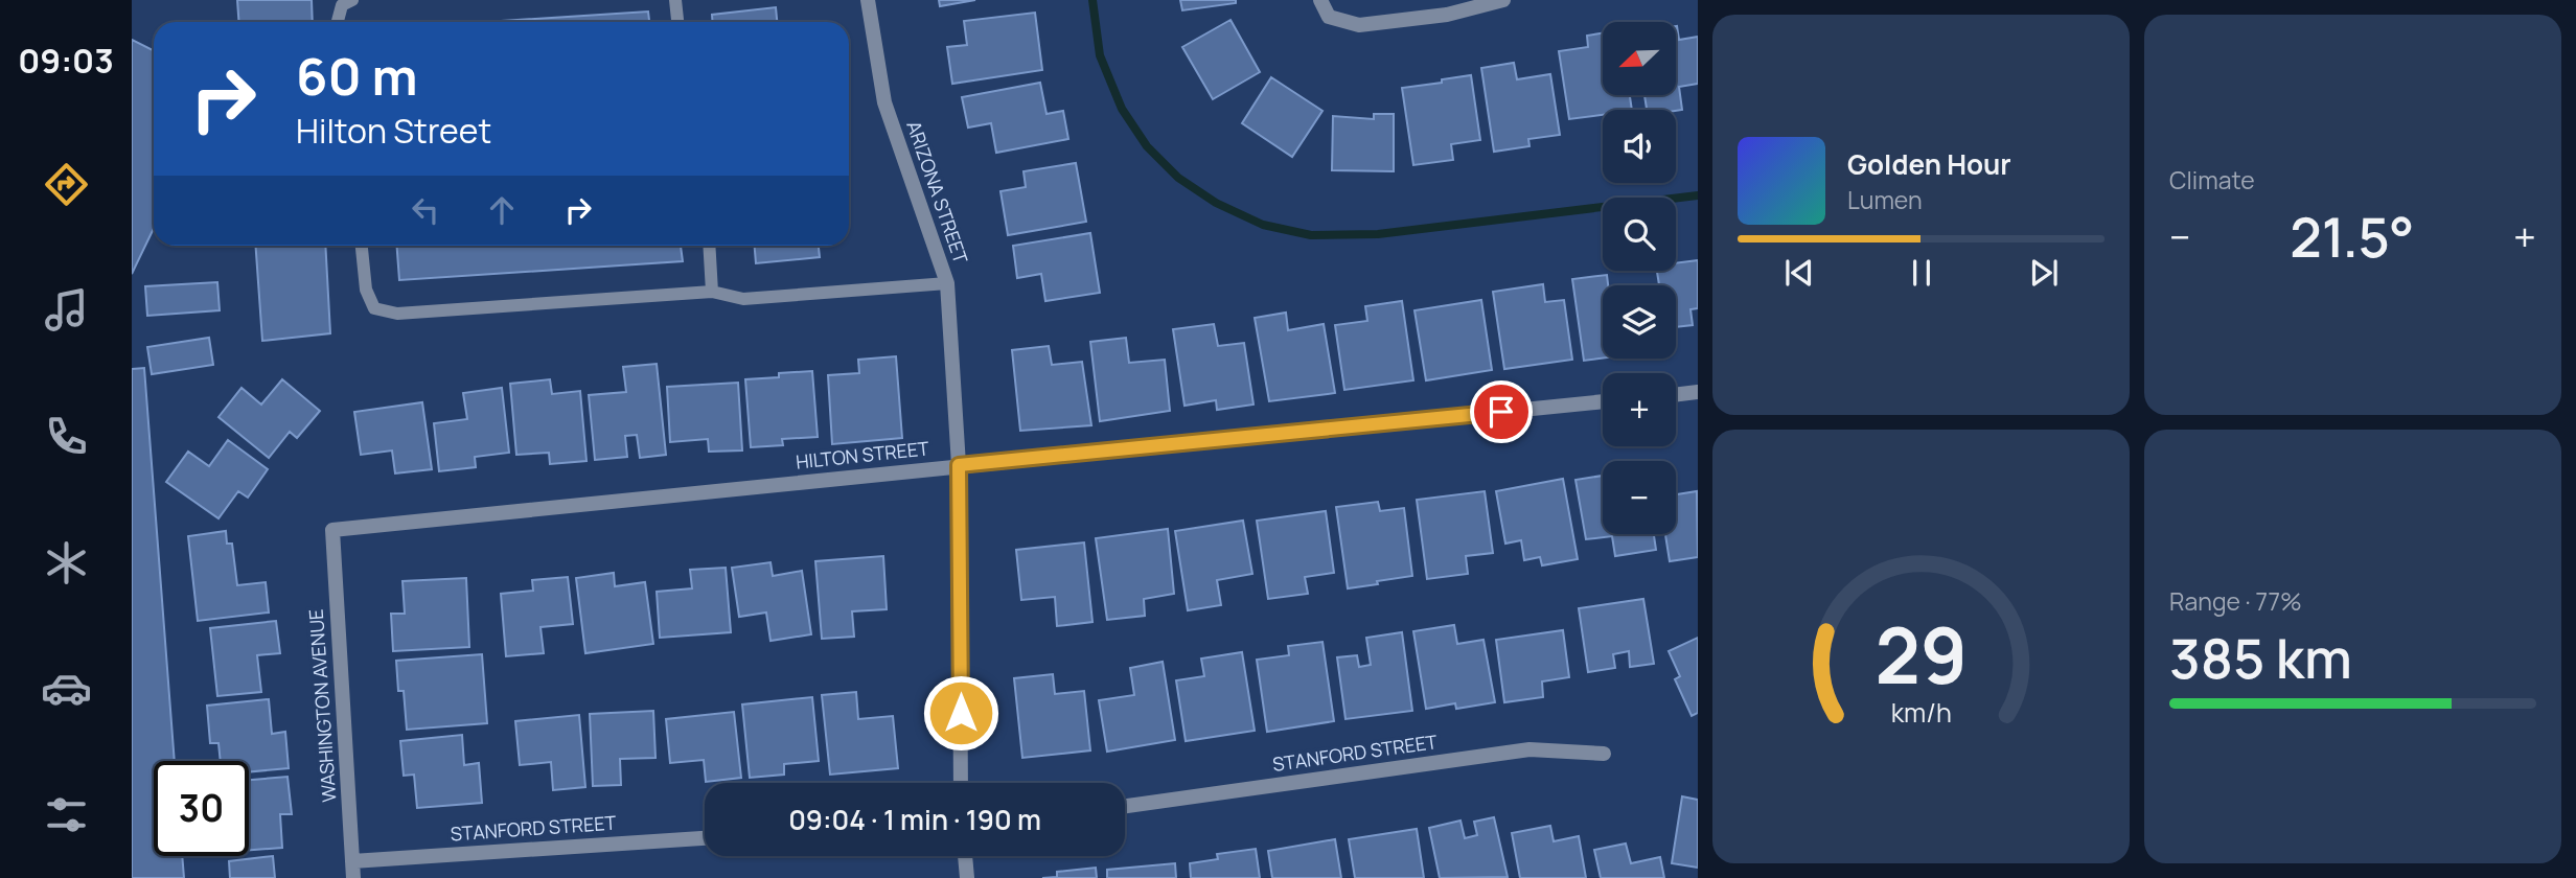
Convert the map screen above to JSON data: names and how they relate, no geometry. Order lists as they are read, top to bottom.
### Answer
{
  "streets": {
    "street": [
      "ARIZONA STREET",
      "HILTON STREET",
      "WASHINGTON AVENUE",
      "STANFORD STREET"
    ]
  },
  "crossings": [
    ["ARIZONA STREET", "HILTON STREET"],
    ["HILTON STREET", "WASHINGTON AVENUE"],
    ["WASHINGTON AVENUE", "STANFORD STREET"]
  ],
  "north": "bottom left",
  "page": {
    "tabs": "09:03",
    "tile": [
      "Climate",
      ["Range · 77%", "385 km"]
    ],
    "map_buttons": ["+", "−"],
    "turn": ["60 m", "Hilton Street"],
    "song": ["Golden Hour", "Lumen"],
    "heat": ["−", "21.5°", "+"],
    "limit": "30",
    "trip": "09:04 · 1 min · 190 m",
    "gauge": ["29", "km/h"]
  }
}
